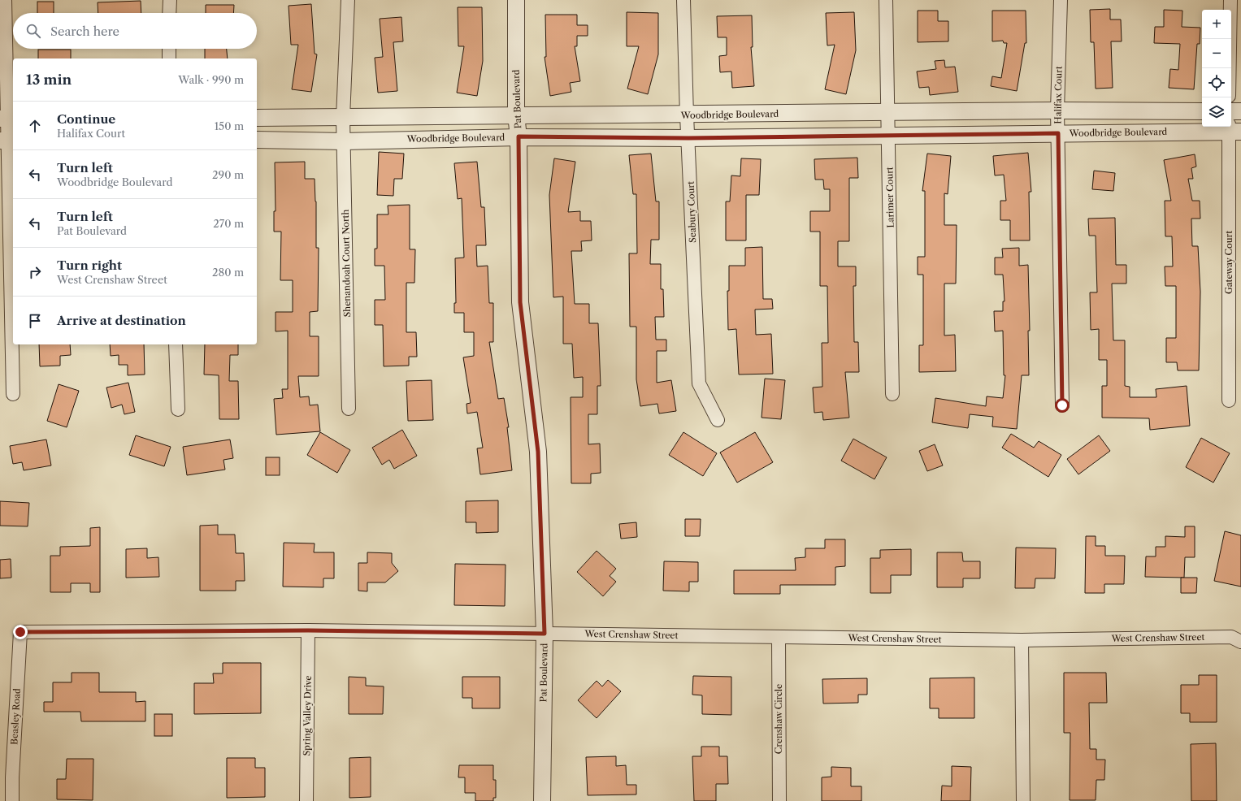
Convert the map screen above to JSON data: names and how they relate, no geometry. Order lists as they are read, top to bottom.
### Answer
{
  "streets": {
    "street": [
      "Halifax Court",
      "Pat Boulevard",
      "Woodbridge Boulevard",
      "Larimer Court",
      "Seabury Court",
      "Gateway Court",
      "Shenandoah Court North",
      "West Crenshaw Street",
      "Spring Valley Drive",
      "Beasley Road",
      "Crenshaw Circle"
    ]
  },
  "crossings": [
    ["Halifax Court", "Woodbridge Boulevard"],
    ["Pat Boulevard", "Woodbridge Boulevard"],
    ["Pat Boulevard", "West Crenshaw Street"],
    ["Woodbridge Boulevard", "Larimer Court"],
    ["Woodbridge Boulevard", "Seabury Court"],
    ["Woodbridge Boulevard", "Gateway Court"],
    ["Woodbridge Boulevard", "Shenandoah Court North"],
    ["West Crenshaw Street", "Spring Valley Drive"],
    ["West Crenshaw Street", "Beasley Road"],
    ["West Crenshaw Street", "Crenshaw Circle"]
  ],
  "page": {
    "map_buttons": ["+", "−"],
    "search": "Search here",
    "heading": ["13 min", "Walk · 990 m"],
    "list": [
      ["Continue", "Halifax Court", "150 m"],
      ["Turn left", "Woodbridge Boulevard", "290 m"],
      ["Turn left", "Pat Boulevard", "270 m"],
      ["Turn right", "West Crenshaw Street", "280 m"],
      "Arrive at destination"
    ]
  }
}
